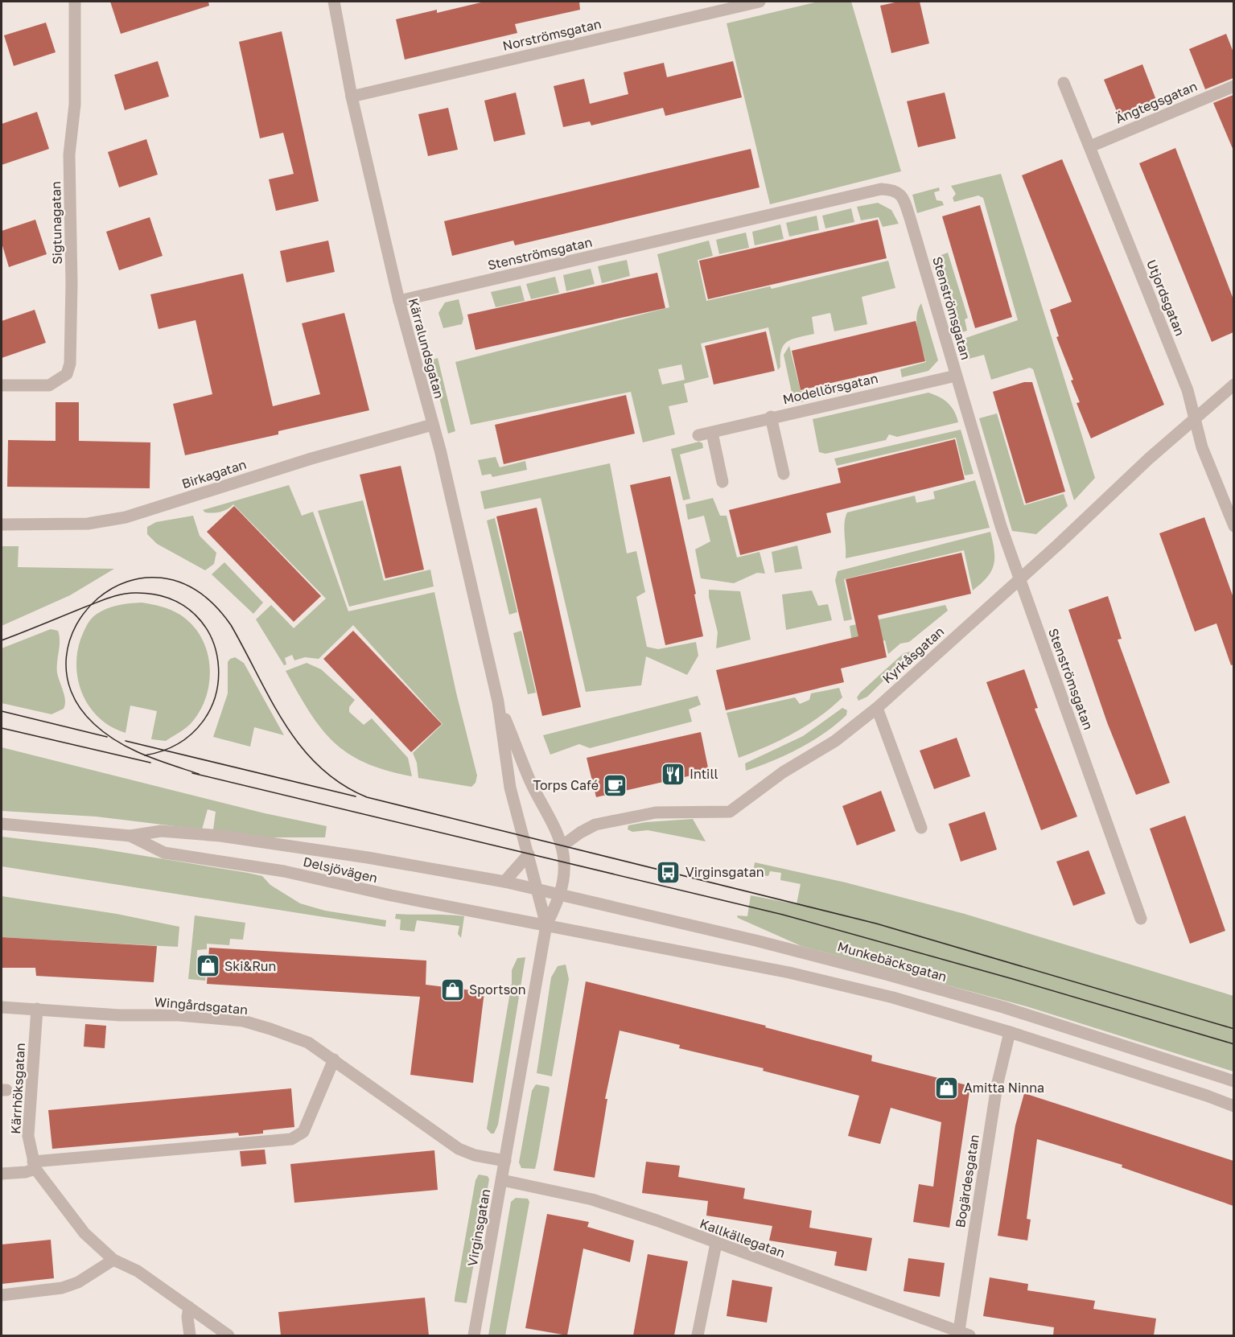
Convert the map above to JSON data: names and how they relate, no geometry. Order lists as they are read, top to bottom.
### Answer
{
  "streets": {
    "street": [
      "Norströmsgatan",
      "Ängtegsgatan",
      "Sigtunagatan",
      "Stenströmsgatan",
      "Utjordsgatan",
      "Kärralundsgatan",
      "Modellörsgatan",
      "Birkagatan",
      "Kyrkåsgatan",
      "Delsjövägen",
      "Munkebäcksgatan",
      "Wingårdsgatan",
      "Kärrhöksgatan",
      "Bogärdesgatan",
      "Virginsgatan",
      "Kallkällegatan"
    ]
  },
  "crossings": [
    ["Norströmsgatan", "Kärralundsgatan"],
    ["Ängtegsgatan", "Utjordsgatan"],
    ["Stenströmsgatan", "Kärralundsgatan"],
    ["Stenströmsgatan", "Modellörsgatan"],
    ["Stenströmsgatan", "Kyrkåsgatan"],
    ["Utjordsgatan", "Kyrkåsgatan"],
    ["Kärralundsgatan", "Birkagatan"],
    ["Kärralundsgatan", "Kyrkåsgatan"],
    ["Kärralundsgatan", "Delsjövägen"],
    ["Kärralundsgatan", "Munkebäcksgatan"],
    ["Kärralundsgatan", "Virginsgatan"],
    ["Delsjövägen", "Munkebäcksgatan"],
    ["Delsjövägen", "Virginsgatan"],
    ["Wingårdsgatan", "Kärrhöksgatan"],
    ["Wingårdsgatan", "Virginsgatan"],
    ["Bogärdesgatan", "Kallkällegatan"],
    ["Virginsgatan", "Kallkällegatan"]
  ],
  "places": {
    "restaurant": ["Intill"],
    "cafe": ["Torps Café"],
    "bus stop": ["Virginsgatan"],
    "shop": ["Ski&Run", "Sportson", "Amitta Ninna"]
  }
}
